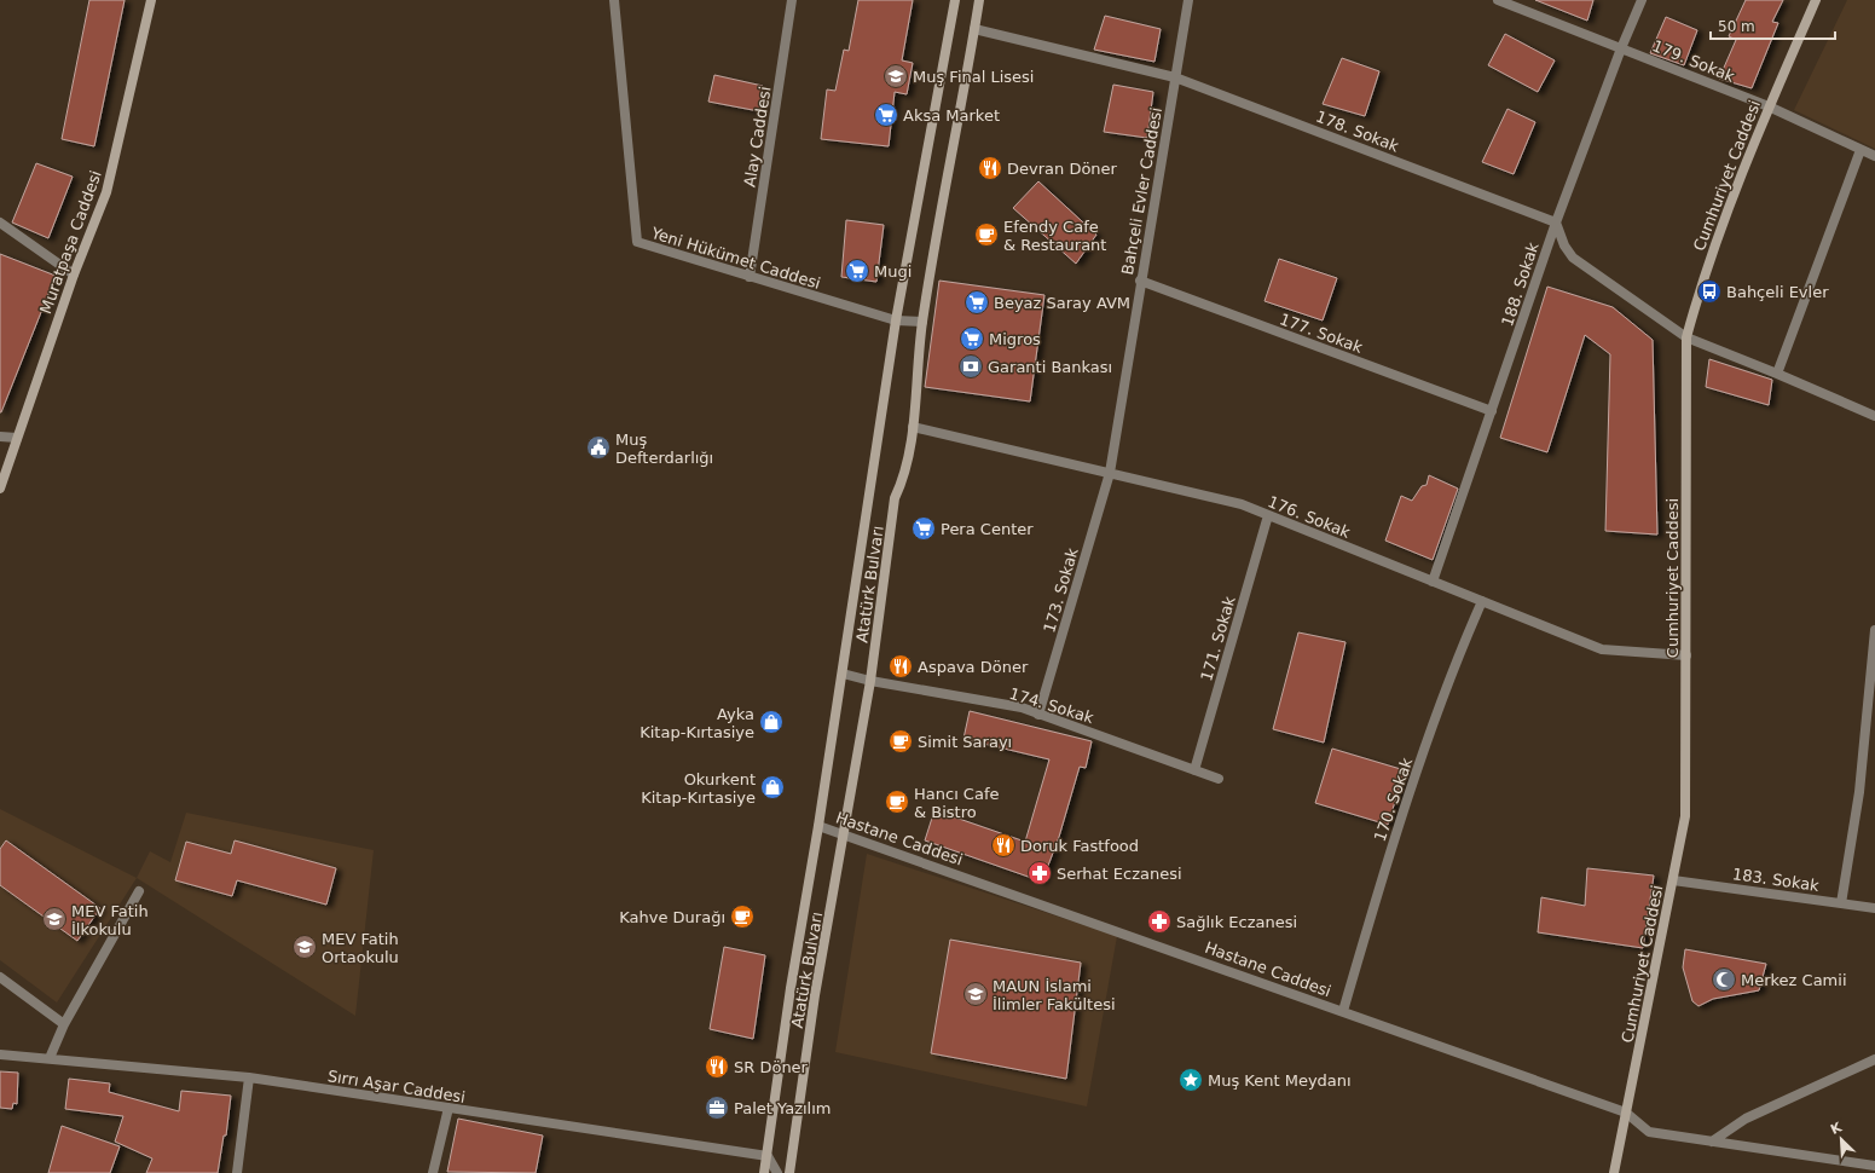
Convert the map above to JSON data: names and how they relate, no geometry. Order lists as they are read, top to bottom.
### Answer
{
  "streets": {
    "main road": ["Cumhuriyet Caddesi", "Muratpaşa Caddesi", "Atatürk Bulvarı"],
    "street": [
      "179. Sokak",
      "178. Sokak",
      "Alay Caddesi",
      "Bahçeli Evler Caddesi",
      "Yeni Hükümet Caddesi",
      "188. Sokak",
      "177. Sokak",
      "176. Sokak",
      "173. Sokak",
      "171. Sokak",
      "174. Sokak",
      "170. Sokak",
      "Hastane Caddesi",
      "183. Sokak",
      "Sırrı Aşar Caddesi"
    ]
  },
  "crossings": [
    ["179. Sokak", "Cumhuriyet Caddesi"],
    ["179. Sokak", "188. Sokak"],
    ["178. Sokak", "Bahçeli Evler Caddesi"],
    ["178. Sokak", "188. Sokak"],
    ["178. Sokak", "Atatürk Bulvarı"],
    ["Alay Caddesi", "Yeni Hükümet Caddesi"],
    ["Cumhuriyet Caddesi", "176. Sokak"],
    ["Cumhuriyet Caddesi", "Hastane Caddesi"],
    ["Cumhuriyet Caddesi", "183. Sokak"],
    ["Bahçeli Evler Caddesi", "177. Sokak"],
    ["Bahçeli Evler Caddesi", "176. Sokak"],
    ["Bahçeli Evler Caddesi", "173. Sokak"],
    ["Yeni Hükümet Caddesi", "Atatürk Bulvarı"],
    ["188. Sokak", "177. Sokak"],
    ["188. Sokak", "176. Sokak"],
    ["176. Sokak", "Atatürk Bulvarı"],
    ["176. Sokak", "173. Sokak"],
    ["176. Sokak", "171. Sokak"],
    ["176. Sokak", "170. Sokak"],
    ["Atatürk Bulvarı", "174. Sokak"],
    ["Atatürk Bulvarı", "Hastane Caddesi"],
    ["Atatürk Bulvarı", "Sırrı Aşar Caddesi"],
    ["173. Sokak", "174. Sokak"],
    ["171. Sokak", "174. Sokak"],
    ["170. Sokak", "Hastane Caddesi"]
  ],
  "places": {
    "school or university": [
      "Muş Final Lisesi",
      "MEV Fatih İlkokulu",
      "MEV Fatih Ortaokulu",
      "MAUN İslami İlimler Fakültesi"
    ],
    "supermarket": [
      "Aksa Market",
      "Mugi",
      "Beyaz Saray AVM",
      "Migros",
      "Pera Center"
    ],
    "restaurant": [
      "Devran Döner",
      "Aspava Döner",
      "Doruk Fastfood",
      "SR Döner"
    ],
    "cafe": [
      "Efendy Cafe & Restaurant",
      "Simit Sarayı",
      "Hancı Cafe & Bistro",
      "Kahve Durağı"
    ],
    "bus stop": ["Bahçeli Evler"],
    "bank": ["Garanti Bankası"],
    "public building": ["Muş Defterdarlığı"],
    "shop": ["Ayka Kitap-Kırtasiye", "Okurkent Kitap-Kırtasiye"],
    "pharmacy": ["Serhat Eczanesi", "Sağlık Eczanesi"],
    "mosque": ["Merkez Camii"],
    "place": ["Muş Kent Meydanı"],
    "office": ["Palet Yazılım"]
  },
  "scale_bar": "50 m",
  "north": "top left"
}
